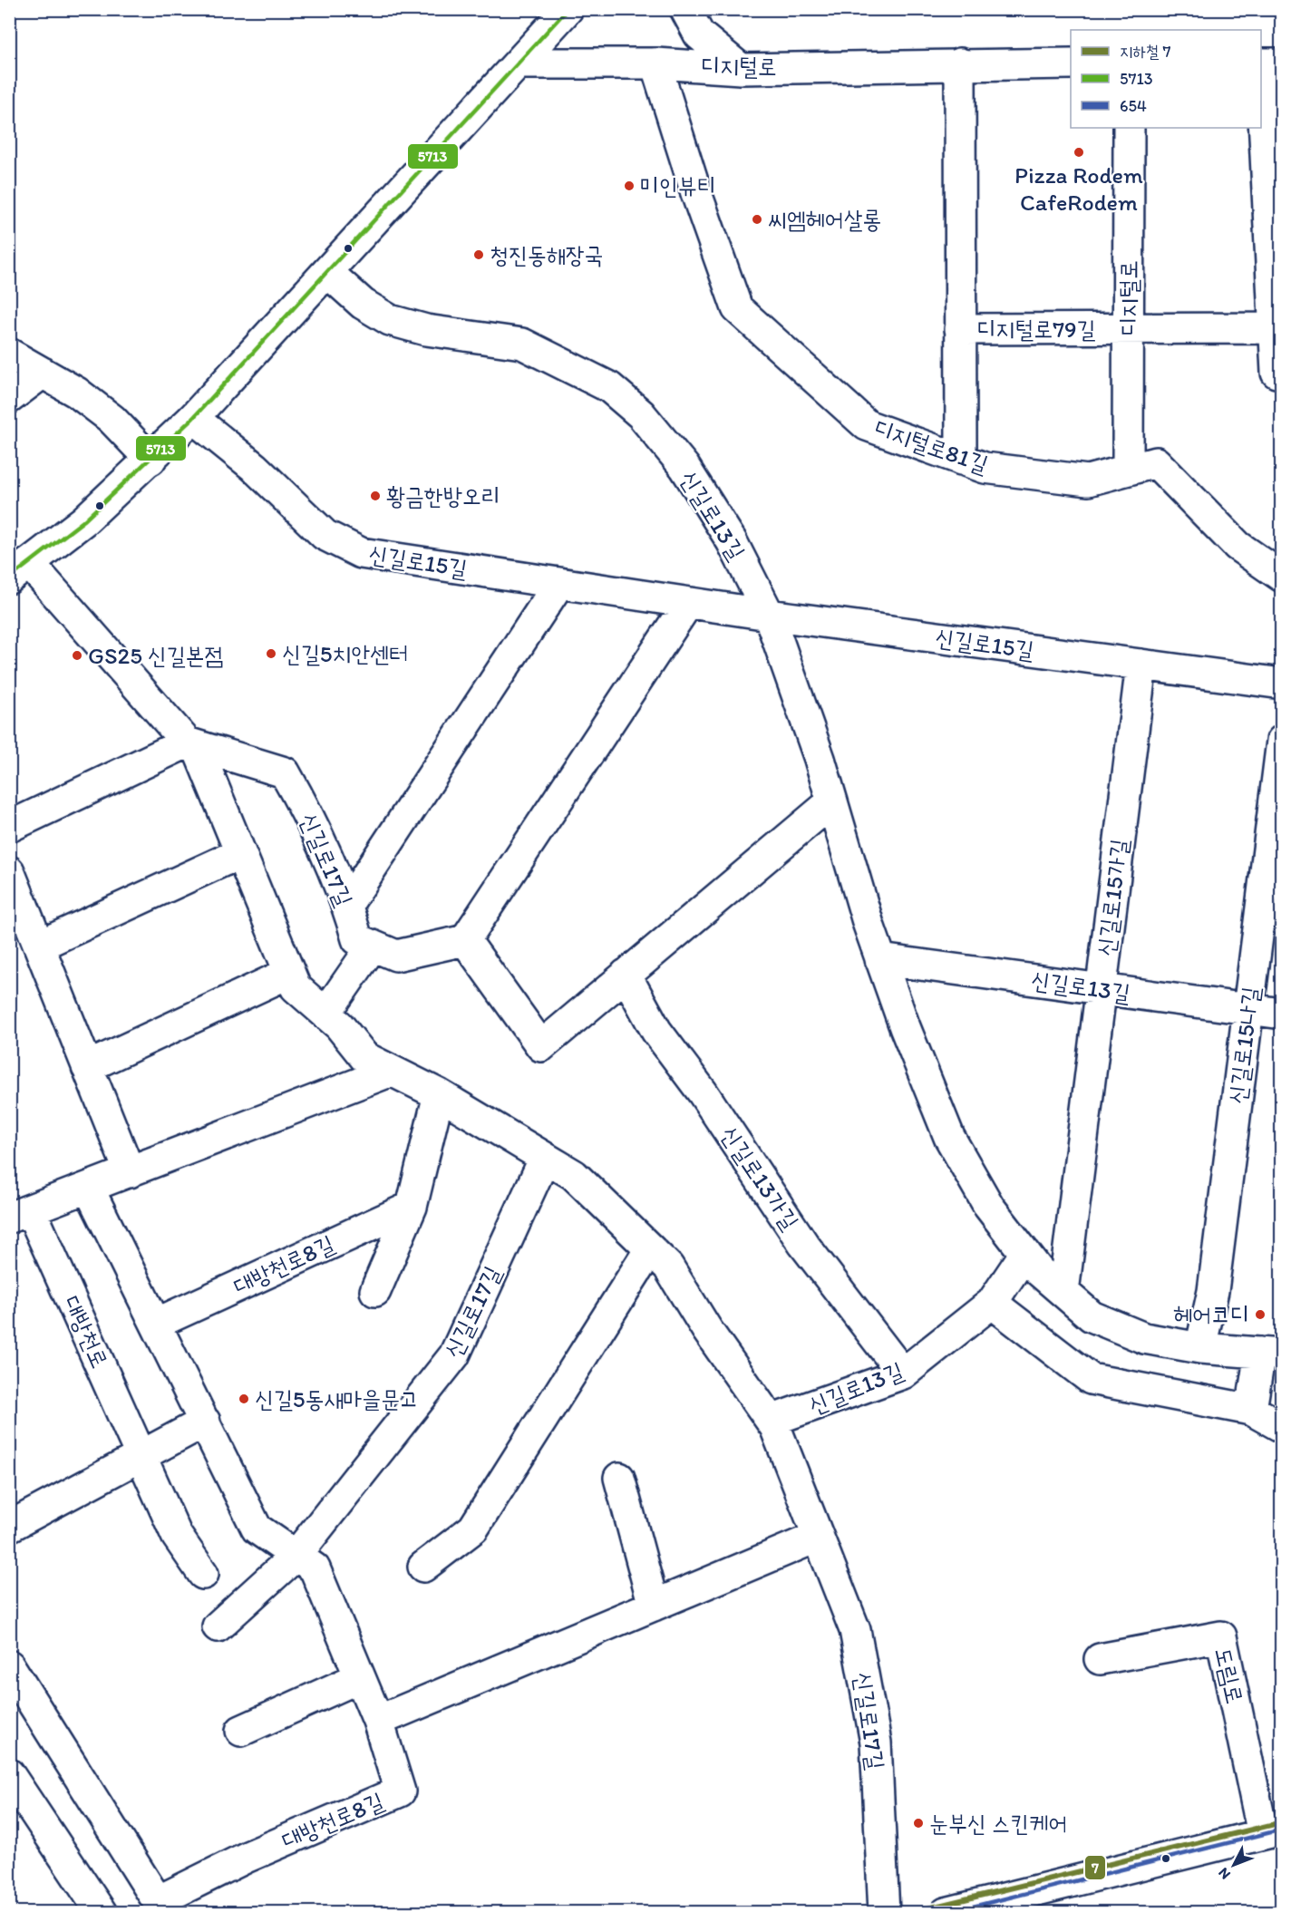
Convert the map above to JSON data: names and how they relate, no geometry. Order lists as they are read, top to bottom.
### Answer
{
  "streets": {
    "street": [
      "디지털로",
      "디지털로79길",
      "디지털로81길",
      "신길로13길",
      "신길로15길",
      "신길로17길",
      "신길로15가길",
      "신길로15나길",
      "신길로13가길",
      "대방천로8길",
      "대방천로",
      "도림로"
    ]
  },
  "crossings": [
    ["디지털로", "디지털로79길"],
    ["디지털로", "디지털로81길"],
    ["신길로13길", "신길로15길"],
    ["신길로13길", "신길로17길"],
    ["신길로13길", "신길로15가길"],
    ["신길로13길", "신길로15나길"],
    ["신길로13길", "신길로13가길"],
    ["신길로15길", "신길로15가길"],
    ["신길로17길", "대방천로8길"]
  ],
  "places": [
    "Pizza Rodem CafeRodem",
    "미인뷰티",
    "씨엠헤어살롱",
    "청진동해장국",
    "황금한방오리",
    "신길5치안센터",
    "GS25 신길본점",
    "헤어코디",
    "신길5동새마을문고",
    "눈부신 스킨케어"
  ],
  "lines": ["transit line 5713", "metro line 7", "transit line 654"],
  "legend": ["지하철 7", "5713", "654"],
  "north": "bottom left"
}
